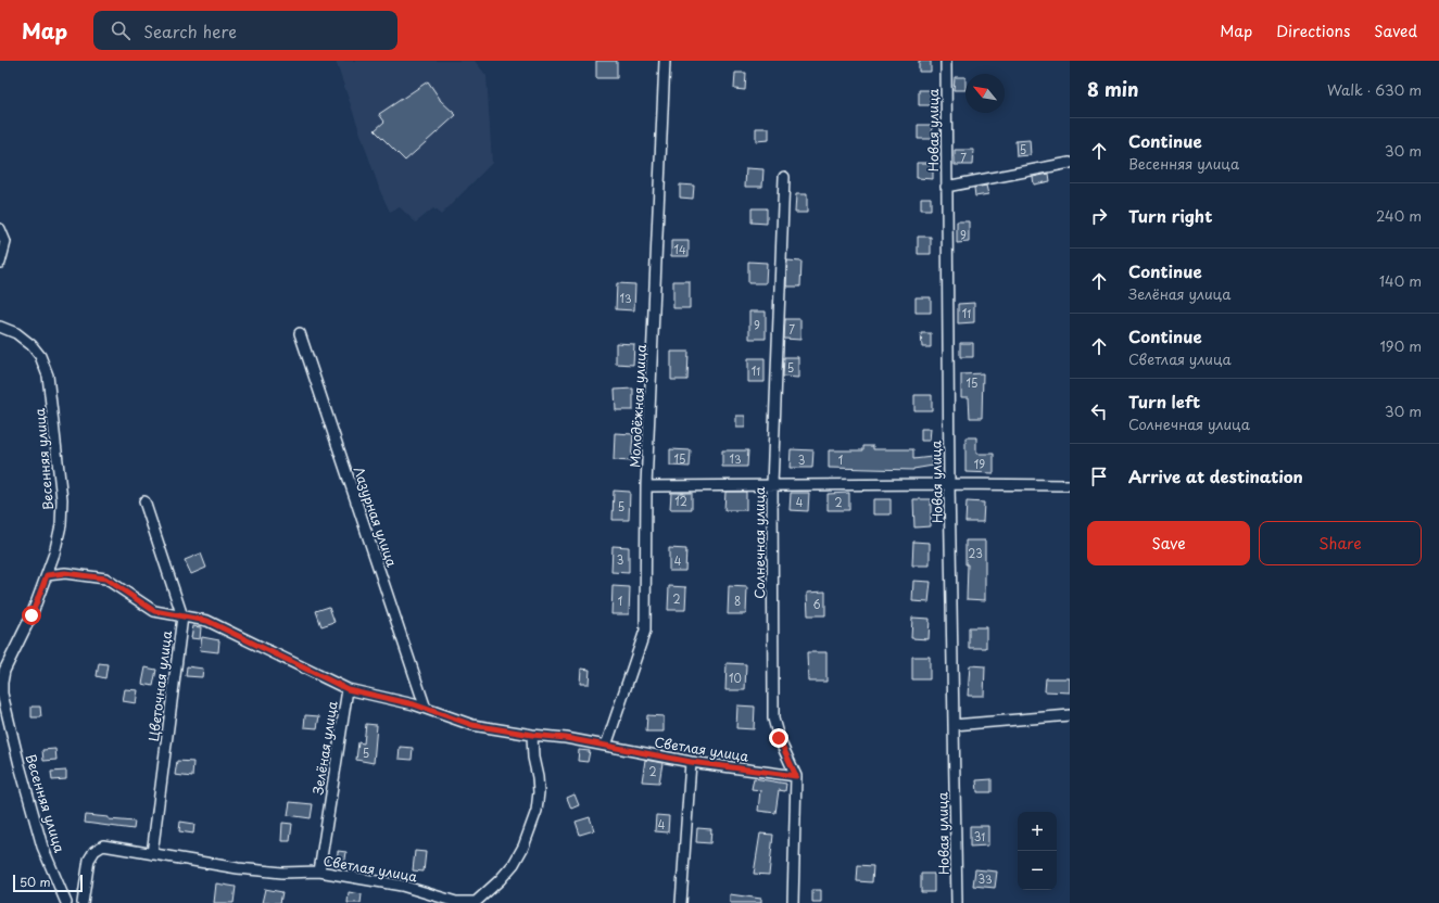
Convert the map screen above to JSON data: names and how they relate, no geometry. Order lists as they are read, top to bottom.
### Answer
{
  "streets": {
    "street": [
      "Новая улица",
      "Молодёжная улица",
      "Весенняя улица",
      "Лазурная улица",
      "Солнечная улица",
      "Цветочная улица",
      "Зелёная улица",
      "Светлая улица"
    ]
  },
  "crossings": [
    ["Молодёжная улица", "Светлая улица"],
    ["Лазурная улица", "Зелёная улица"],
    ["Солнечная улица", "Светлая улица"],
    ["Цветочная улица", "Светлая улица"],
    ["Зелёная улица", "Светлая улица"]
  ],
  "house_numbers": [
    "5",
    "7",
    "9",
    "14",
    "13",
    "11",
    "9",
    "7",
    "5",
    "11",
    "15",
    "15",
    "13",
    "3",
    "1",
    "19",
    "12",
    "4",
    "2",
    "5",
    "23",
    "3",
    "4",
    "2",
    "1",
    "8",
    "6",
    "10",
    "5",
    "2",
    "4",
    "31",
    "33"
  ],
  "scale_bar": "50 m",
  "north": "top left",
  "page": {
    "header": "Map",
    "search": "Search here",
    "nav": ["Map", "Directions", "Saved"],
    "heading": ["8 min", "Walk · 630 m"],
    "list": [
      ["Continue", "Весенняя улица", "30 m"],
      ["Turn right", "240 m"],
      ["Continue", "Зелёная улица", "140 m"],
      ["Continue", "Светлая улица", "190 m"],
      ["Turn left", "Солнечная улица", "30 m"],
      "Arrive at destination"
    ],
    "buttons": ["Save", "Share"],
    "map_buttons": ["+", "−"],
    "scale": "50 m"
  }
}
